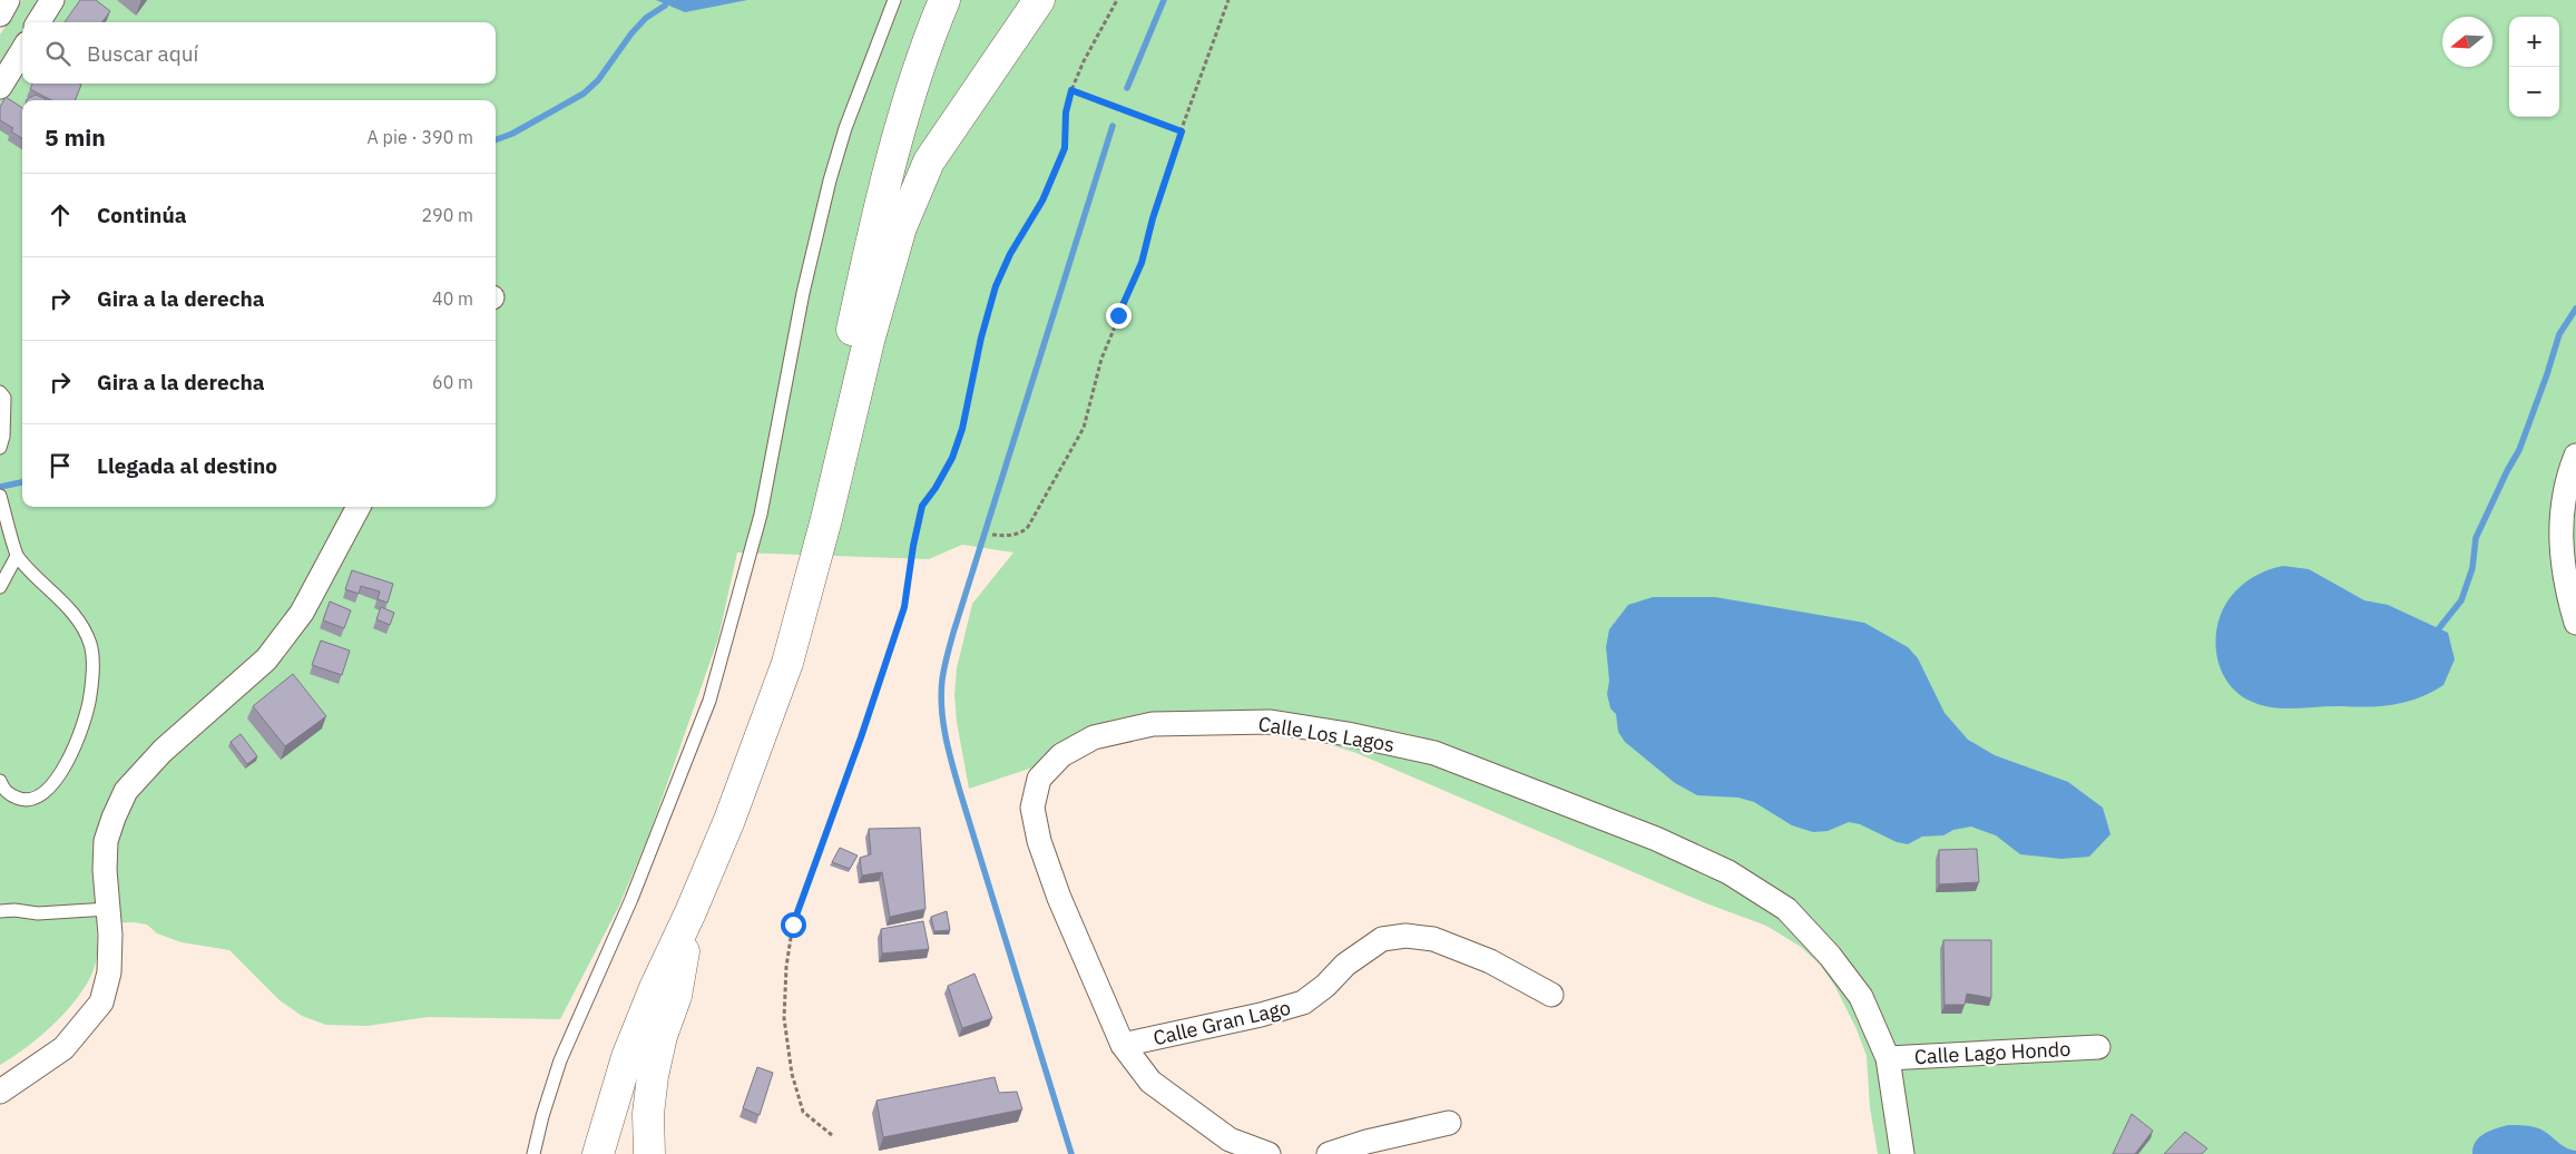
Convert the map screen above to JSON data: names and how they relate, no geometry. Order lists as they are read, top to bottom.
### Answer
{
  "streets": {
    "street": ["Calle Los Lagos", "Calle Gran Lago", "Calle Lago Hondo"]
  },
  "crossings": [
    ["Calle Los Lagos", "Calle Gran Lago"],
    ["Calle Los Lagos", "Calle Lago Hondo"]
  ],
  "north": "left",
  "page": {
    "map_buttons": ["+", "−"],
    "search": "Buscar aquí",
    "heading": ["5 min", "A pie · 390 m"],
    "list": [
      ["Continúa", "290 m"],
      ["Gira a la derecha", "40 m"],
      ["Gira a la derecha", "60 m"],
      "Llegada al destino"
    ]
  }
}
